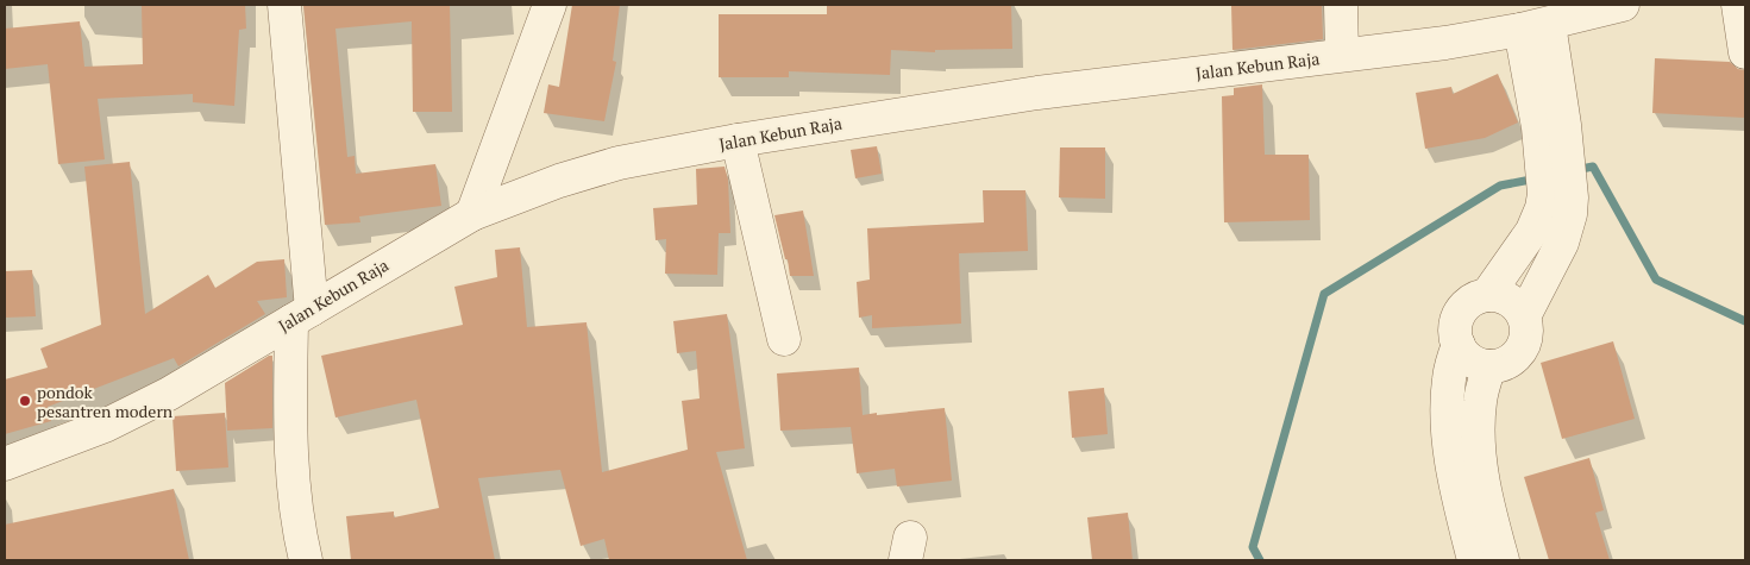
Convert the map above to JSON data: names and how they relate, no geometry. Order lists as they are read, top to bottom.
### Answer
{
  "streets": {
    "street": ["Jalan Kebun Raja"]
  },
  "places": ["pondok pesantren modern"]
}
